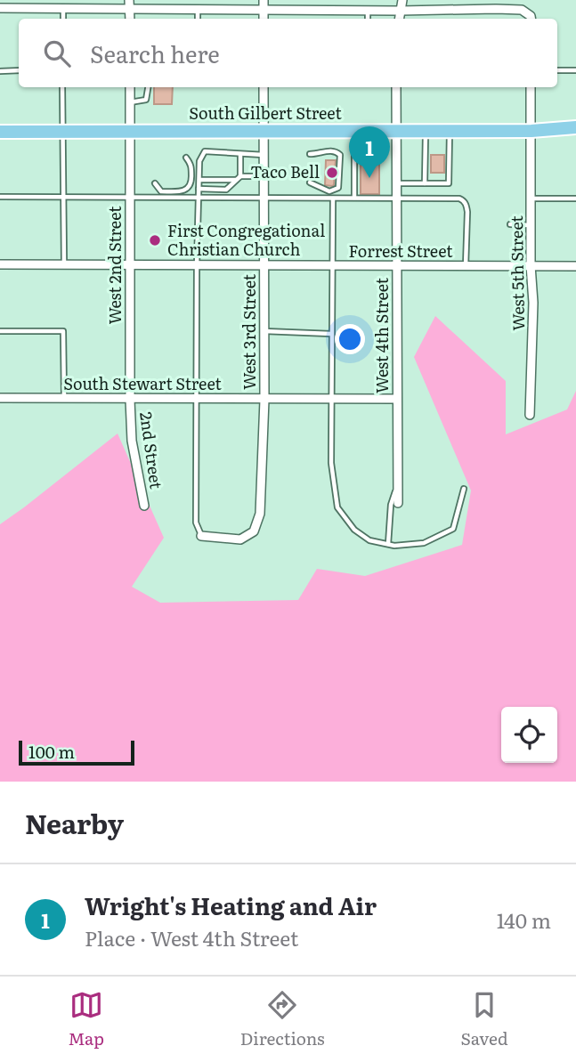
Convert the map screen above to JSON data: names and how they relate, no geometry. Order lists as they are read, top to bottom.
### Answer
{
  "streets": {
    "main road": ["South Gilbert Street"],
    "street": [
      "Forrest Street",
      "West 2nd Street",
      "West 5th Street",
      "West 3rd Street",
      "West 4th Street",
      "South Stewart Street",
      "2nd Street"
    ]
  },
  "crossings": [
    ["South Gilbert Street", "West 2nd Street"],
    ["South Gilbert Street", "West 5th Street"],
    ["South Gilbert Street", "West 3rd Street"],
    ["South Gilbert Street", "West 4th Street"],
    ["Forrest Street", "West 2nd Street"],
    ["Forrest Street", "West 5th Street"],
    ["Forrest Street", "West 3rd Street"],
    ["Forrest Street", "West 4th Street"],
    ["West 2nd Street", "South Stewart Street"],
    ["West 2nd Street", "2nd Street"],
    ["West 3rd Street", "South Stewart Street"],
    ["West 4th Street", "South Stewart Street"],
    ["South Stewart Street", "2nd Street"]
  ],
  "places": ["Taco Bell", "First Congregational Christian Church"],
  "scale_bar": "100 m",
  "page": {
    "search": "Search here",
    "pins": "1",
    "scale": "100 m",
    "heading": "Nearby",
    "list": [
      {
        "mark": "1",
        "name": "Wright's Heating and Air",
        "note": "Place · West 4th Street",
        "value": "140 m"
      }
    ],
    "nav": ["Map", "Directions", "Saved"]
  }
}
